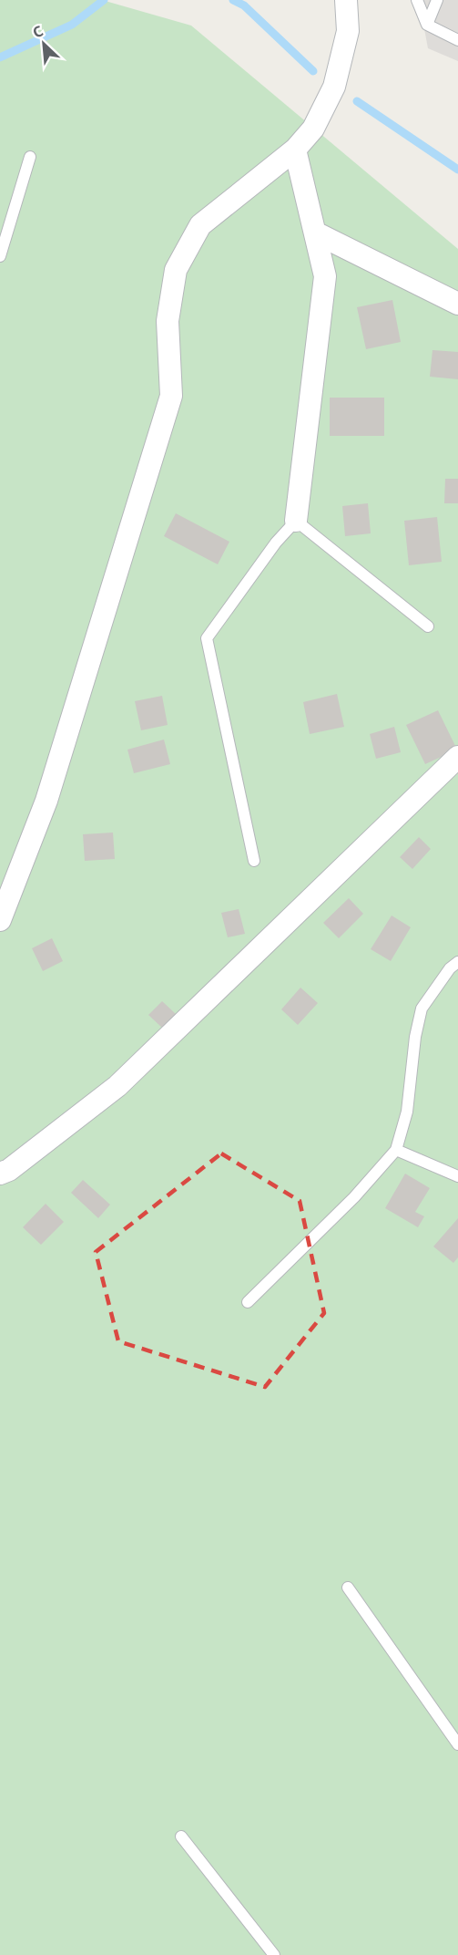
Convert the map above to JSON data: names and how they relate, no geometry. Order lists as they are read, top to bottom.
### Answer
{
  "north": "top left"
}
